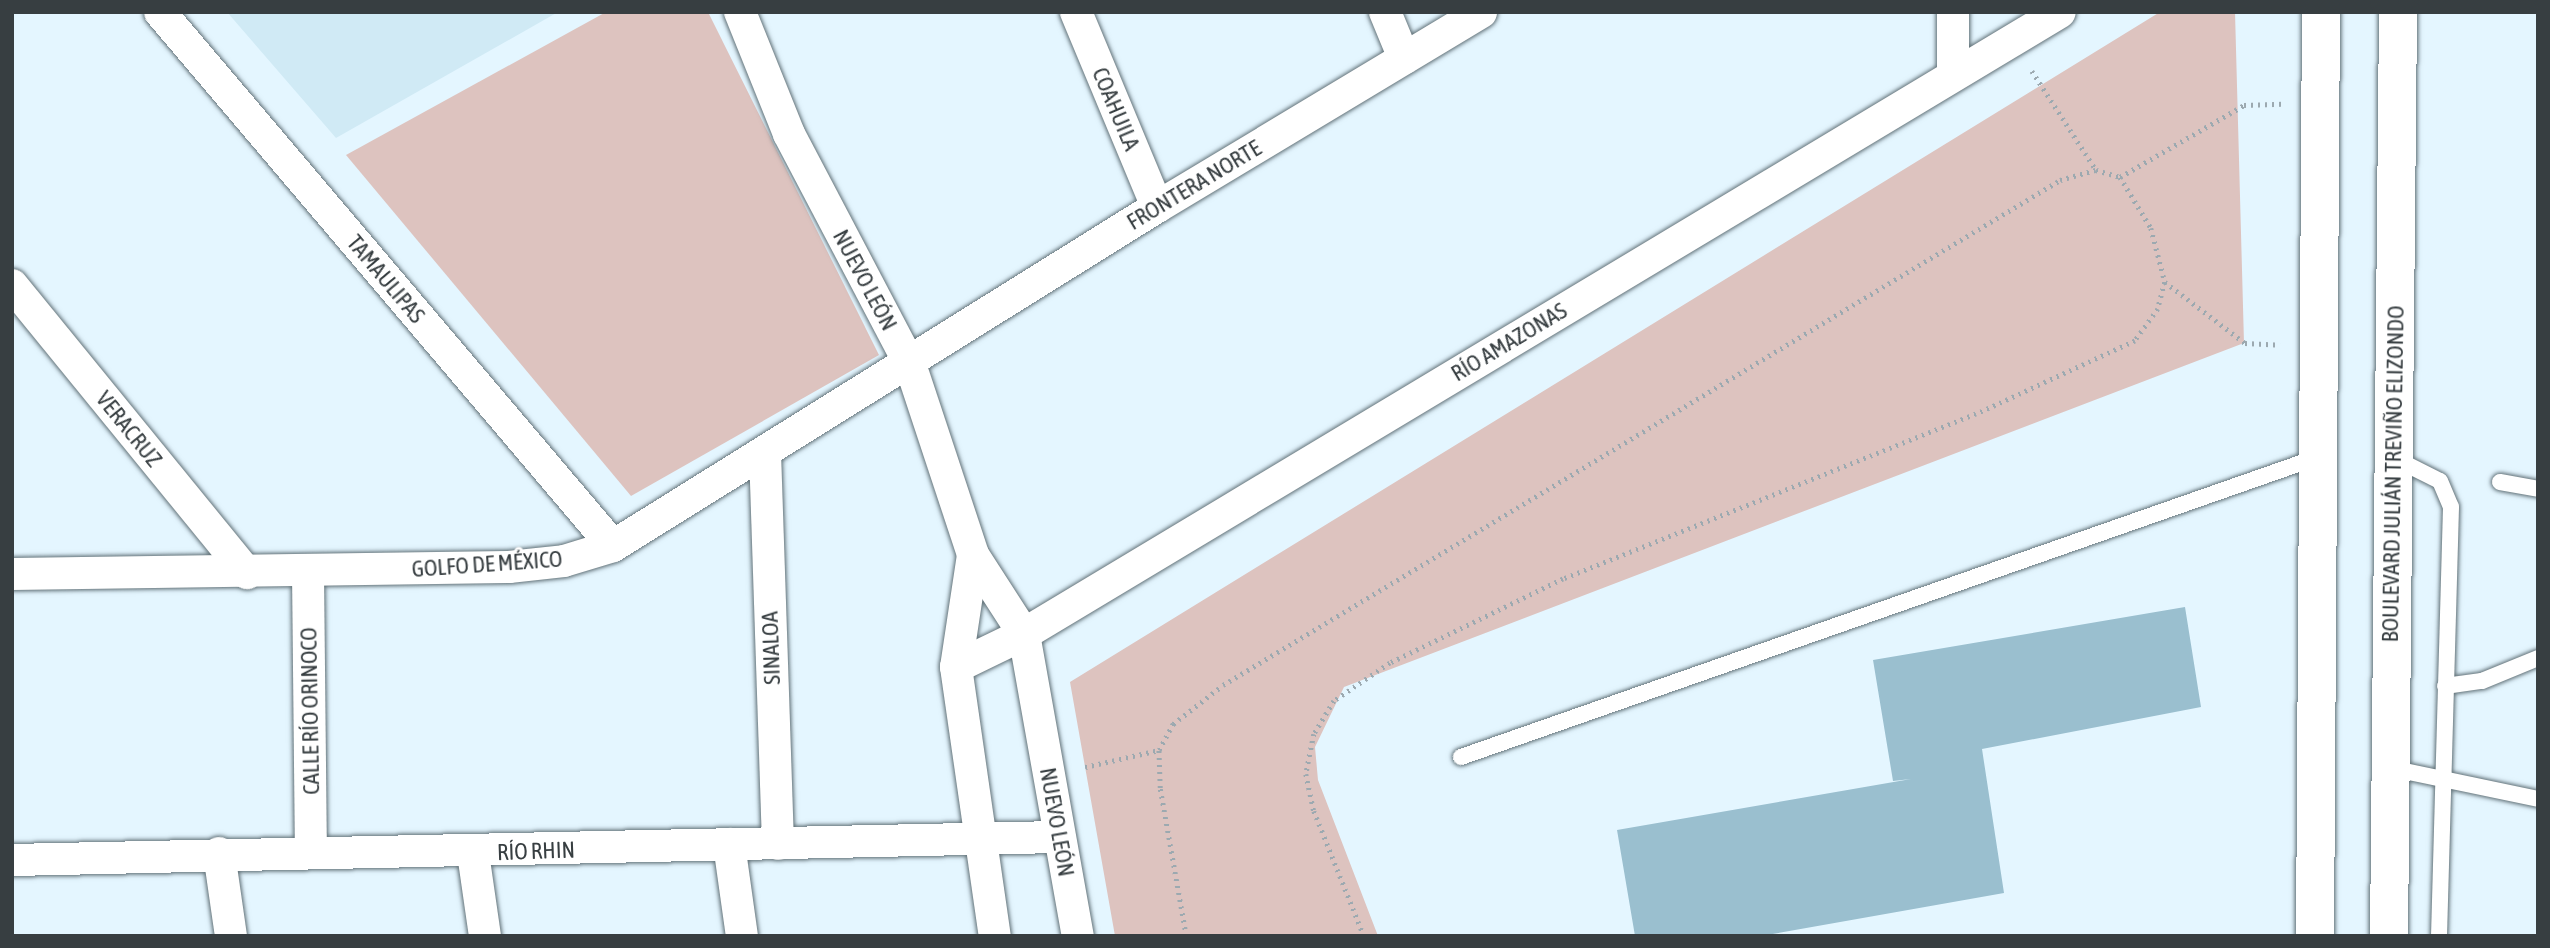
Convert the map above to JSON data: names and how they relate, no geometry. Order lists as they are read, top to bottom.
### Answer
{
  "streets": {
    "street": [
      "COAHUILA",
      "FRONTERA NORTE",
      "TAMAULIPAS",
      "NUEVO LEÓN",
      "RÍO AMAZONAS",
      "VERACRUZ",
      "BOULEVARD JULIÁN TREVIÑO ELIZONDO",
      "GOLFO DE MÉXICO",
      "SINALOA",
      "CALLE RÍO ORINOCO",
      "RÍO RHIN"
    ]
  },
  "crossings": [
    ["COAHUILA", "FRONTERA NORTE"],
    ["FRONTERA NORTE", "NUEVO LEÓN"],
    ["FRONTERA NORTE", "GOLFO DE MÉXICO"],
    ["TAMAULIPAS", "GOLFO DE MÉXICO"],
    ["NUEVO LEÓN", "RÍO AMAZONAS"],
    ["NUEVO LEÓN", "GOLFO DE MÉXICO"],
    ["NUEVO LEÓN", "RÍO RHIN"],
    ["VERACRUZ", "GOLFO DE MÉXICO"],
    ["GOLFO DE MÉXICO", "SINALOA"],
    ["GOLFO DE MÉXICO", "CALLE RÍO ORINOCO"],
    ["SINALOA", "RÍO RHIN"],
    ["CALLE RÍO ORINOCO", "RÍO RHIN"]
  ]
}
